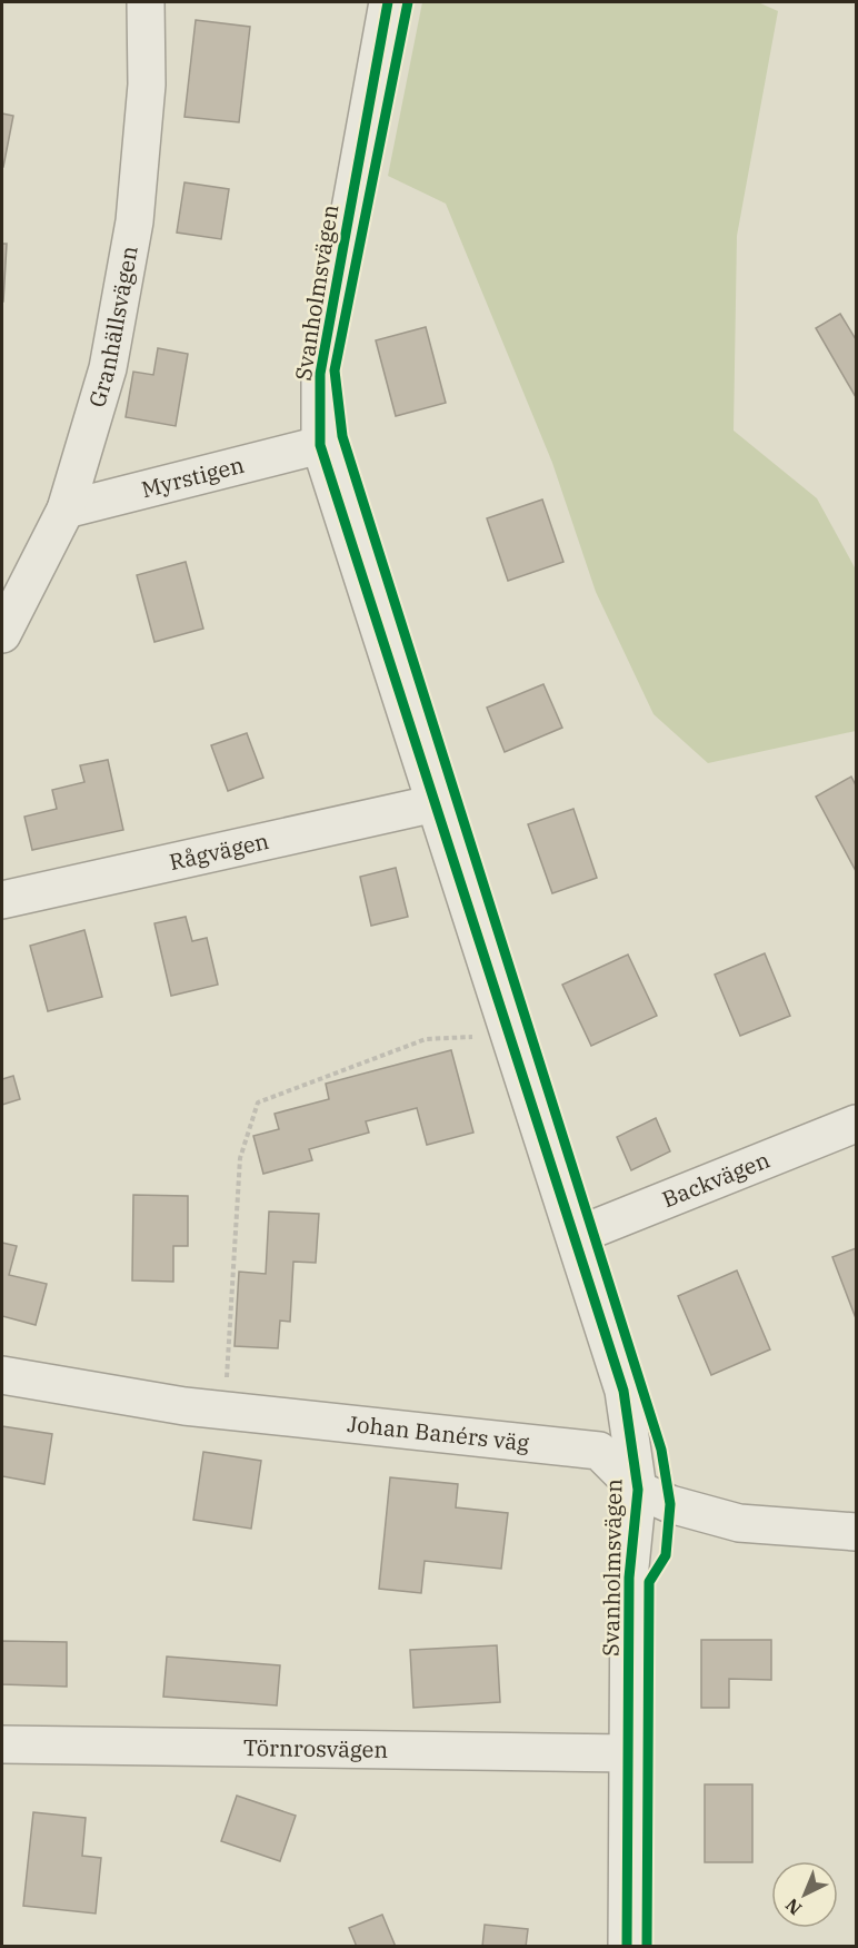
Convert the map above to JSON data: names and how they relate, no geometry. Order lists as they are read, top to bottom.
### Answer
{
  "streets": {
    "street": [
      "Svanholmsvägen",
      "Granhällsvägen",
      "Myrstigen",
      "Rågvägen",
      "Backvägen",
      "Johan Banérs väg",
      "Törnrosvägen"
    ]
  },
  "crossings": [
    ["Svanholmsvägen", "Myrstigen"],
    ["Svanholmsvägen", "Rågvägen"],
    ["Svanholmsvägen", "Backvägen"],
    ["Svanholmsvägen", "Johan Banérs väg"],
    ["Svanholmsvägen", "Törnrosvägen"],
    ["Granhällsvägen", "Myrstigen"]
  ],
  "north": "bottom left"
}
